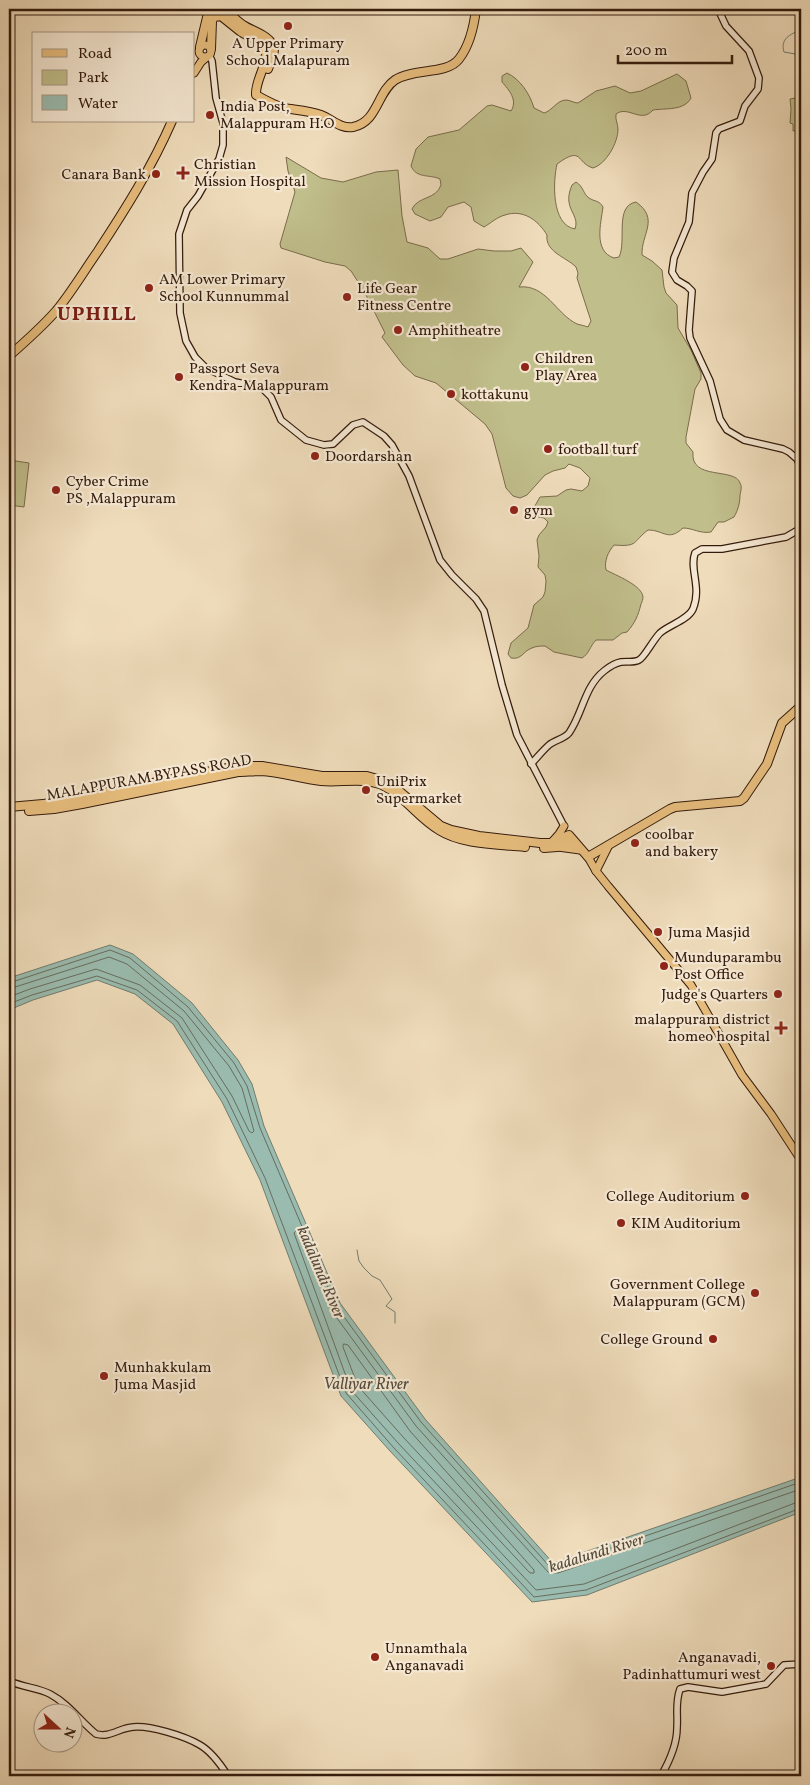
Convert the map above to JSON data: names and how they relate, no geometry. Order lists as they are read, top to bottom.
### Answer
{
  "streets": {
    "highway": ["MALAPPURAM BYPASS ROAD"]
  },
  "districts": ["UPHILL"],
  "water": ["kadalundi River", "Valliyar River"],
  "places": {
    "other": [
      "A Upper Primary School Malapuram",
      "India Post, Malappuram H.O",
      "Canara Bank",
      "AM Lower Primary School Kunnummal",
      "Life Gear Fitness Centre",
      "Amphitheatre",
      "Children Play Area",
      "Passport Seva Kendra-Malappuram",
      "kottakunu",
      "football turf",
      "Doordarshan",
      "Cyber Crime PS ,Malappuram",
      "gym",
      "UniPrix Supermarket",
      "coolbar and bakery",
      "Juma Masjid",
      "Munduparambu Post Office",
      "Judge's Quarters",
      "College Auditorium",
      "KIM Auditorium",
      "Government College Malappuram (GCM)",
      "College Ground",
      "Munhakkulam Juma Masjid",
      "Unnamthala Anganavadi",
      "Anganavadi, Padinhattumuri west"
    ],
    "health": ["Christian Mission Hospital", "malappuram district homeo hospital"]
  },
  "legend": ["Road", "Park", "Water"],
  "scale_bar": "200 m",
  "north": "right"
}
